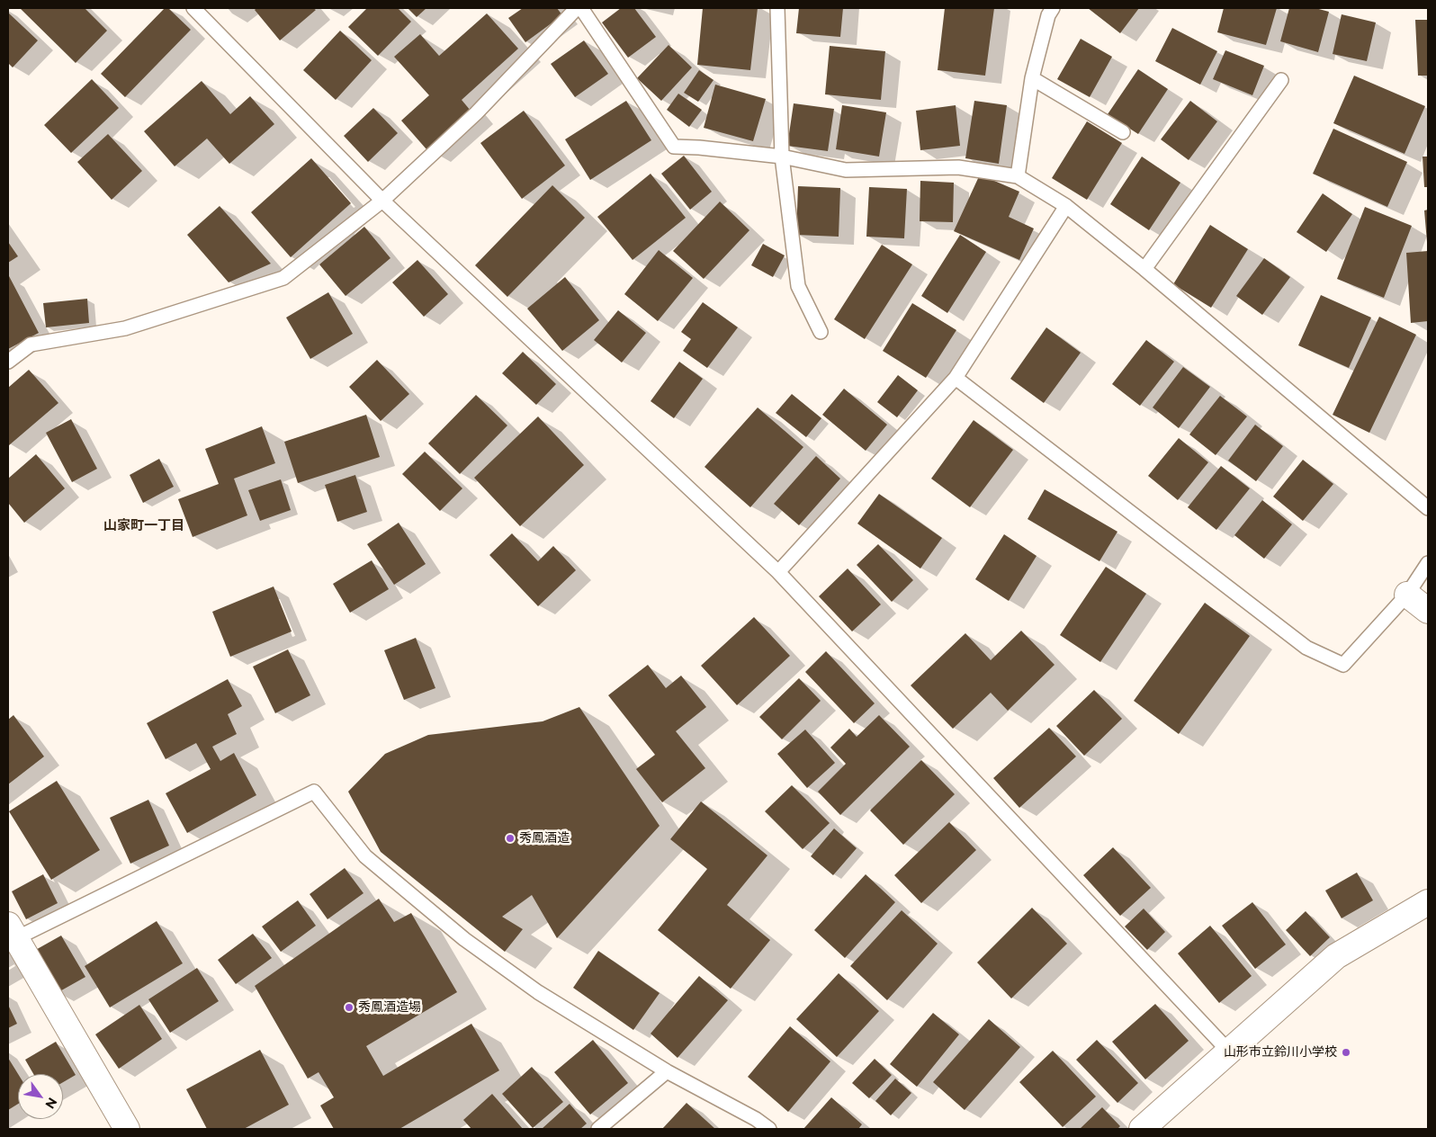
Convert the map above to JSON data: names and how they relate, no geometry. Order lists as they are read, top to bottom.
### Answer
{
  "districts": ["山家町一丁目"],
  "places": ["秀鳳酒造", "秀鳳酒造場", "山形市立鈴川小学校"],
  "north": "bottom right"
}
